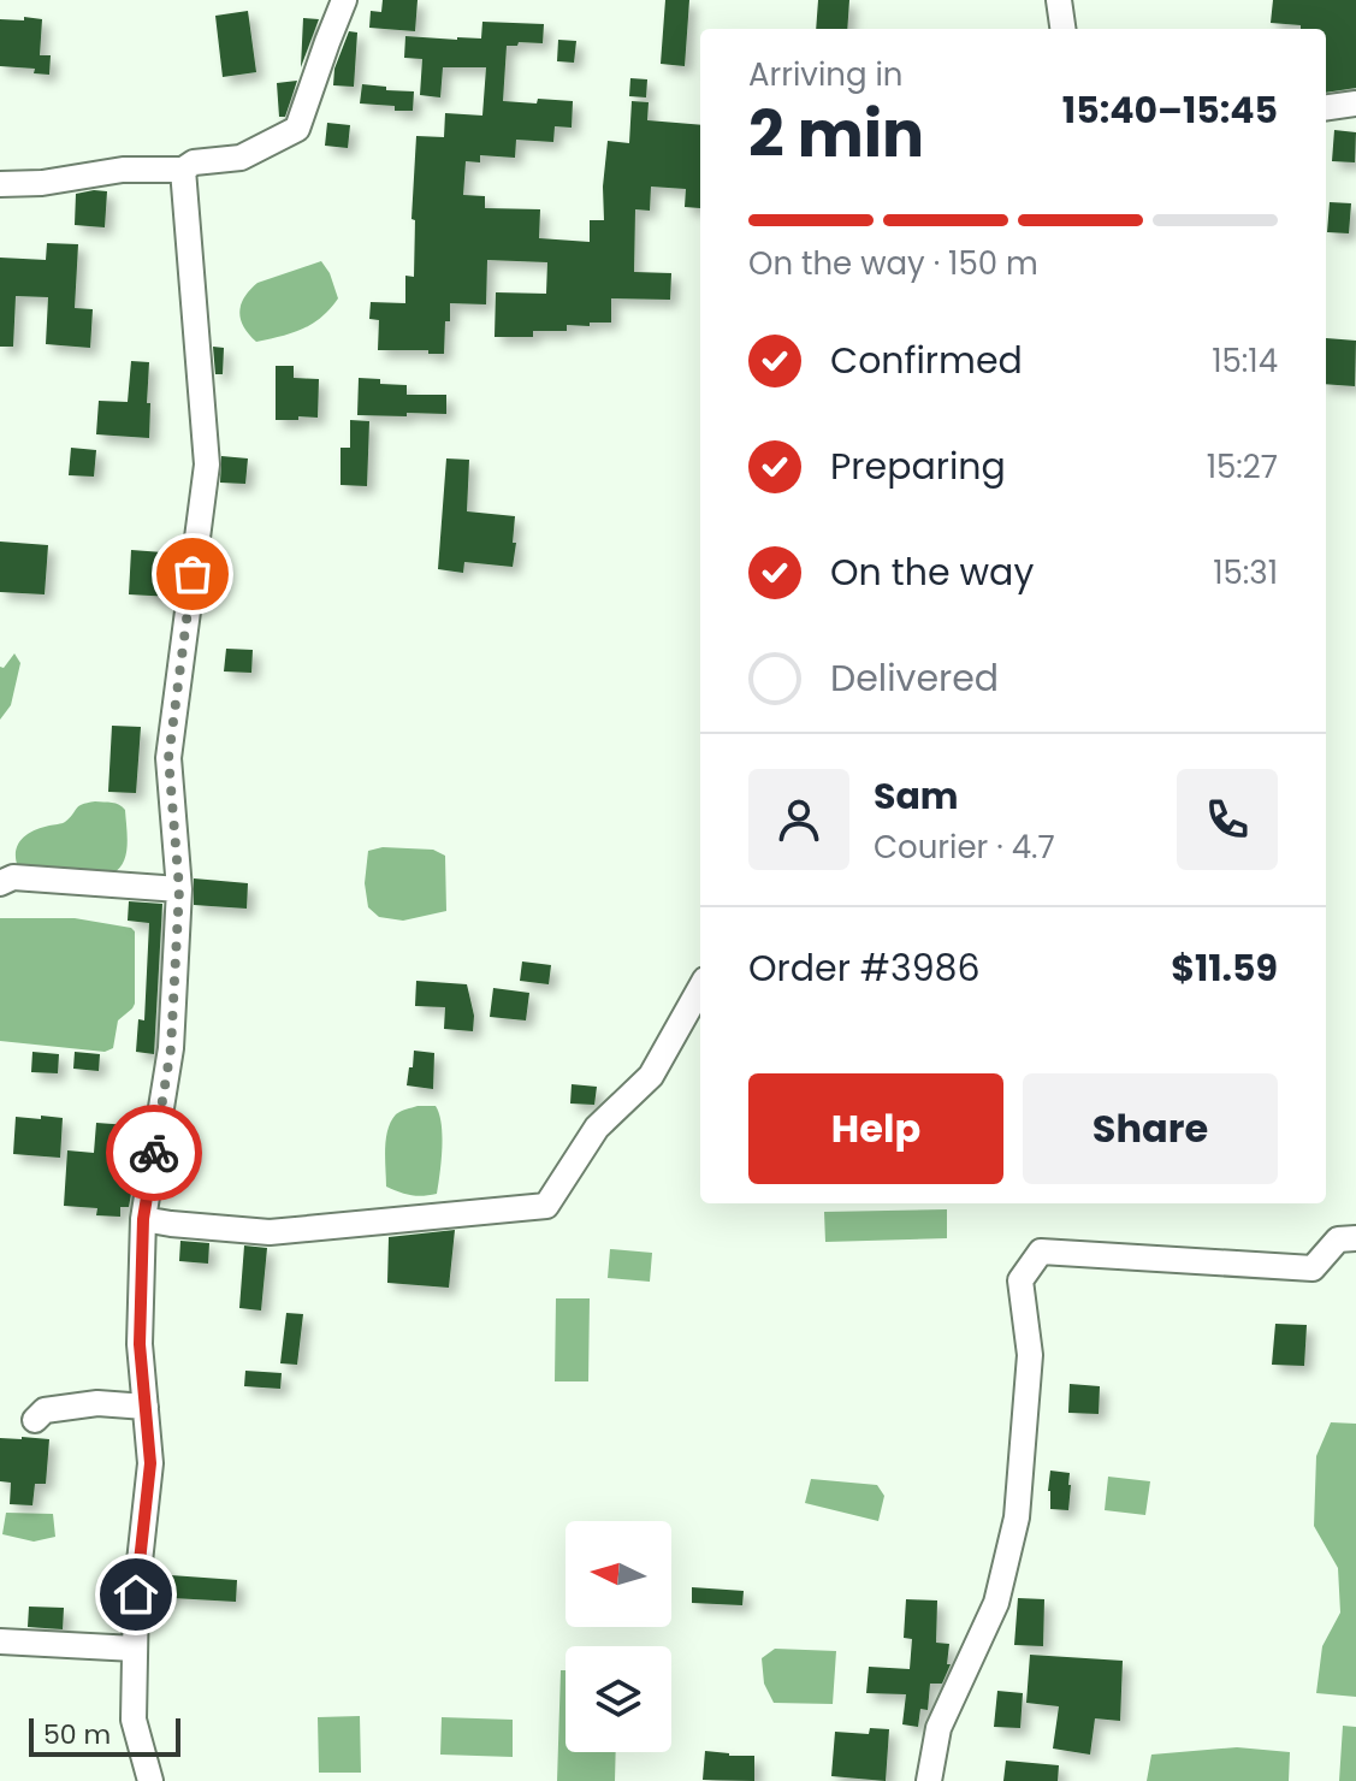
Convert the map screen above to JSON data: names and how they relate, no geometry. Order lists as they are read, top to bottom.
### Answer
{
  "scale_bar": "50 m",
  "north": "left",
  "page": {
    "heading": ["2 min", "Arriving in", "15:40–15:45"],
    "panel": [
      "Sam",
      "Courier · 4.7",
      "Order #3986",
      "$11.59"
    ],
    "bar": "On the way · 150 m",
    "list": [
      ["Confirmed", "15:14"],
      ["Preparing", "15:27"],
      ["On the way", "15:31"],
      "Delivered"
    ],
    "buttons": ["Help", "Share"],
    "scale": "50 m"
  }
}
